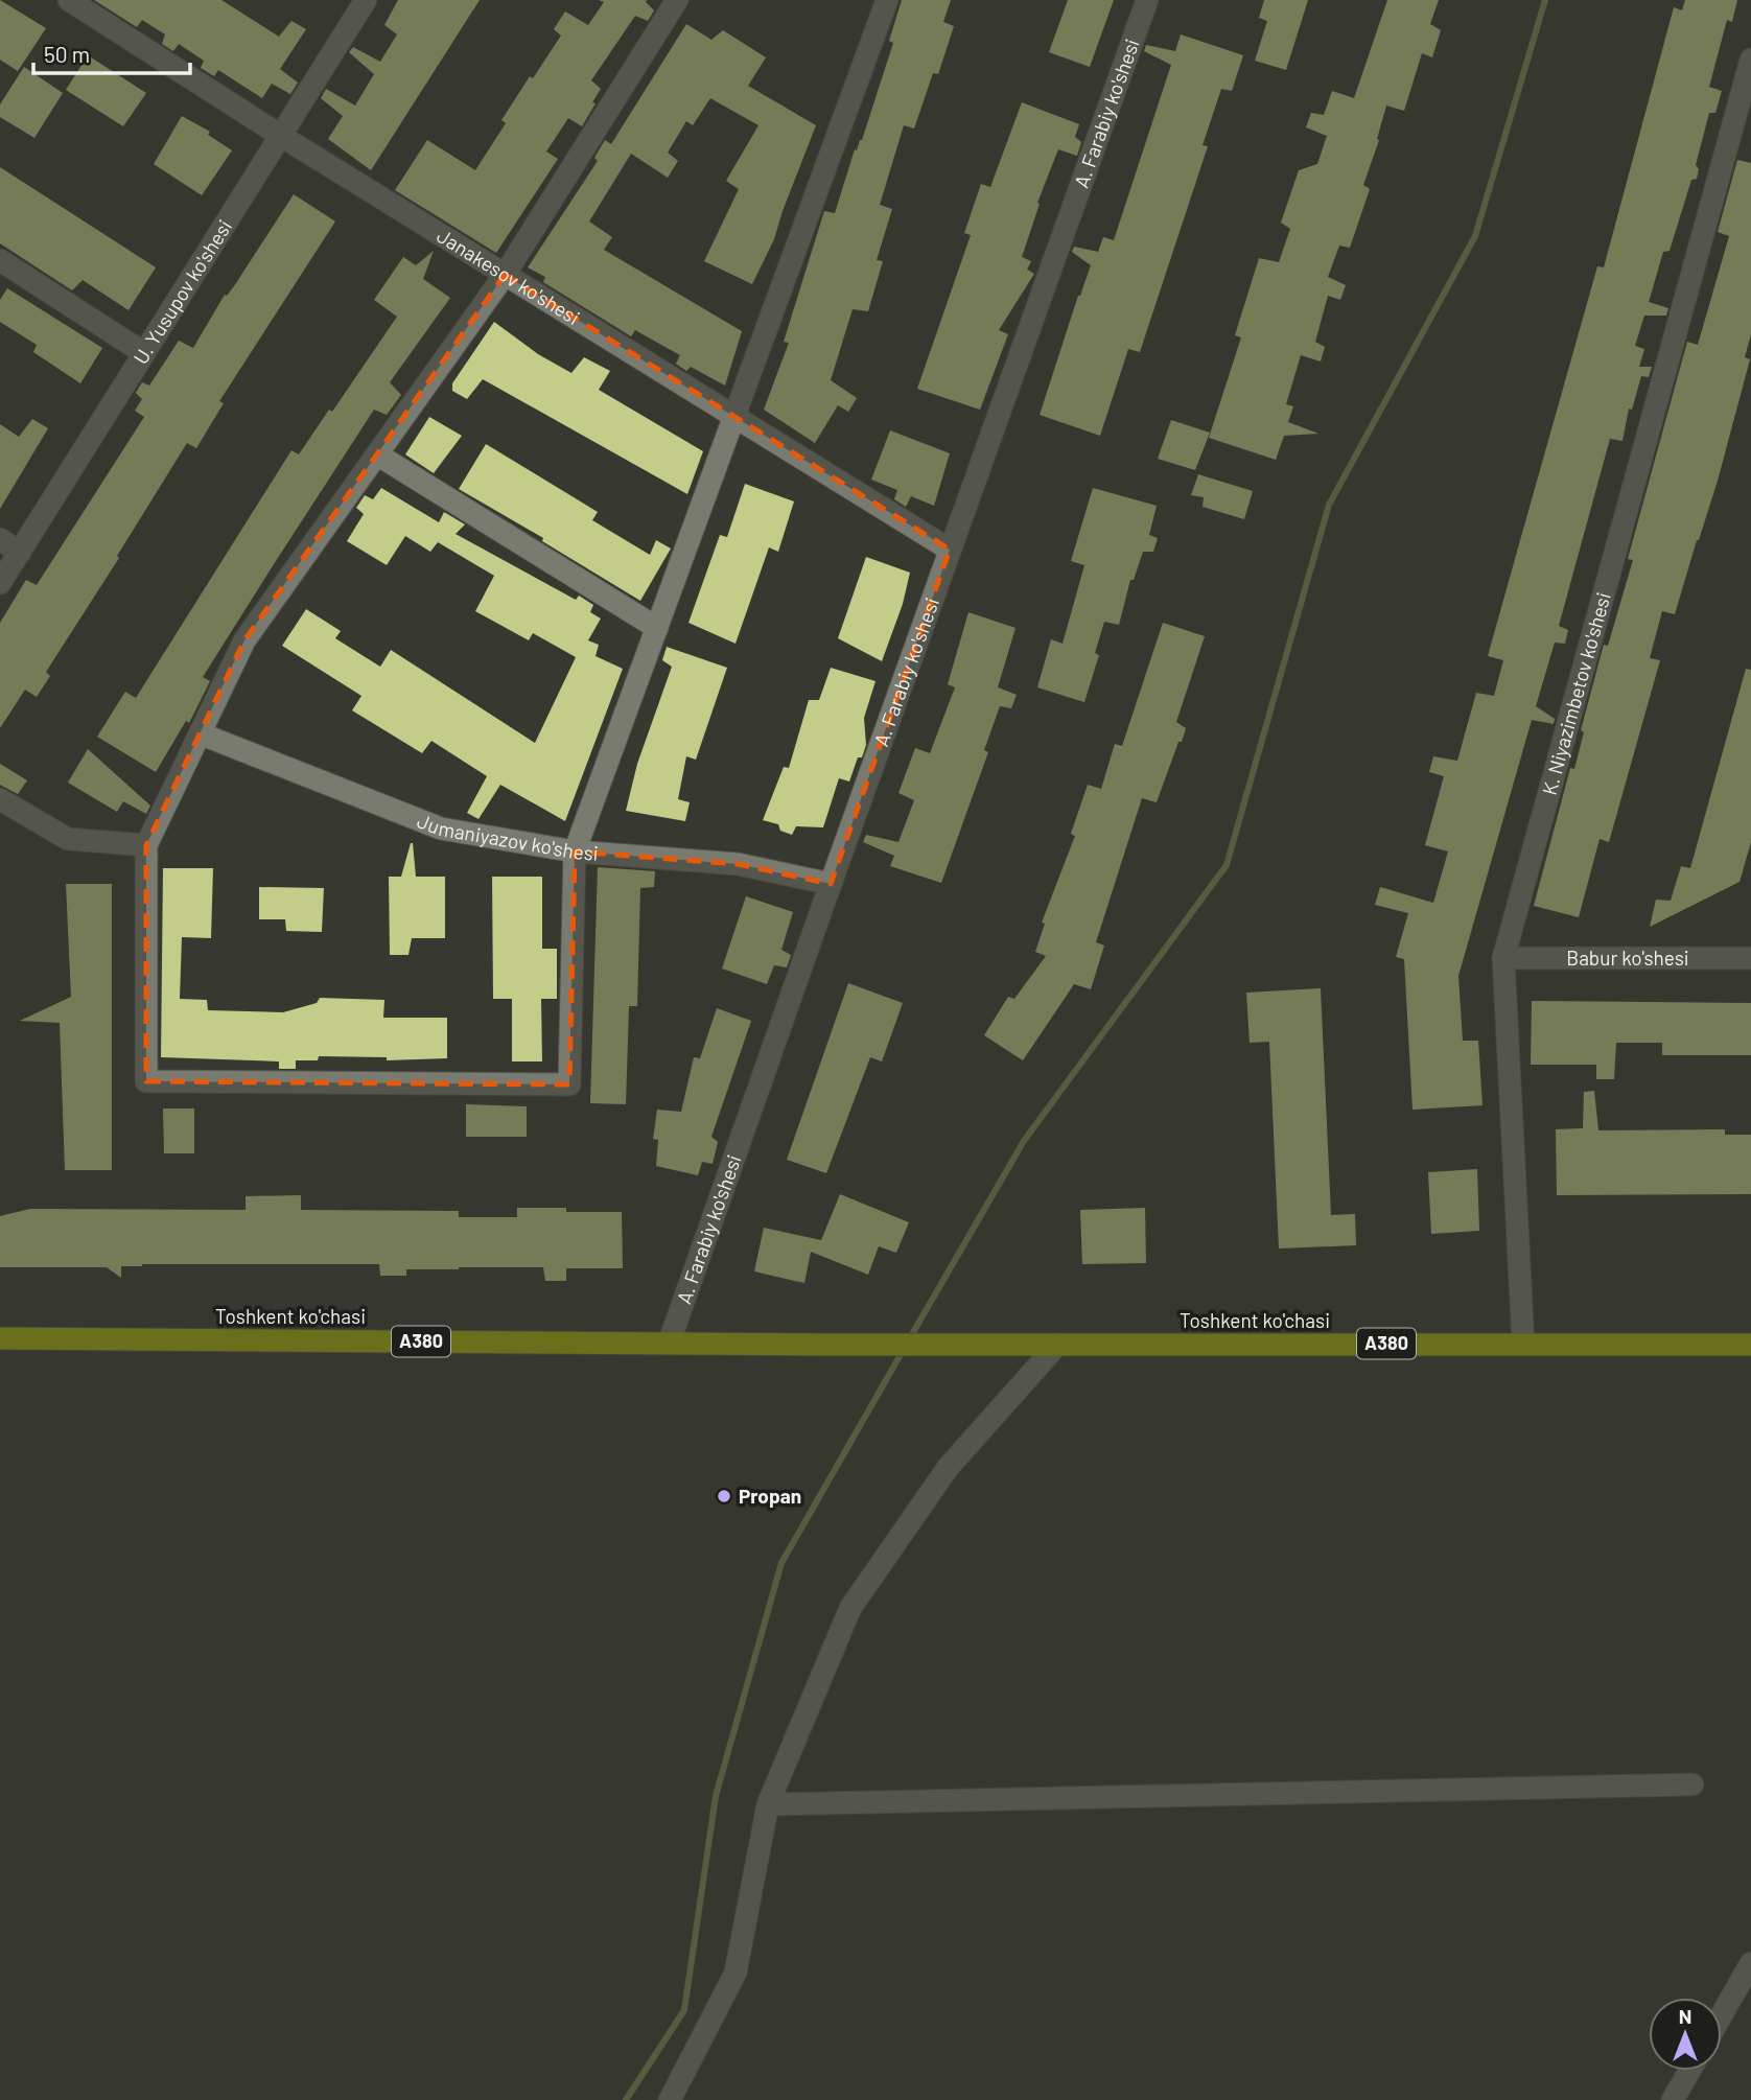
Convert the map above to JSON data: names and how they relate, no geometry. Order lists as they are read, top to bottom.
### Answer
{
  "streets": {
    "highway": ["Toshkent ko'chasi", "A380"],
    "street": [
      "A. Farabiy ko'shesi",
      "Janakesov ko'shesi",
      "U. Yusupov ko'shesi",
      "K. Niyazimbetov ko'shesi",
      "Jumaniyazov ko'shesi",
      "Babur ko'shesi"
    ]
  },
  "crossings": [
    ["A. Farabiy ko'shesi", "Janakesov ko'shesi"],
    ["A. Farabiy ko'shesi", "Jumaniyazov ko'shesi"],
    ["A. Farabiy ko'shesi", "Toshkent ko'chasi"],
    ["Janakesov ko'shesi", "U. Yusupov ko'shesi"],
    ["K. Niyazimbetov ko'shesi", "Babur ko'shesi"],
    ["K. Niyazimbetov ko'shesi", "Toshkent ko'chasi"]
  ],
  "places": ["Propan"],
  "scale_bar": "50 m",
  "north": "top"
}
